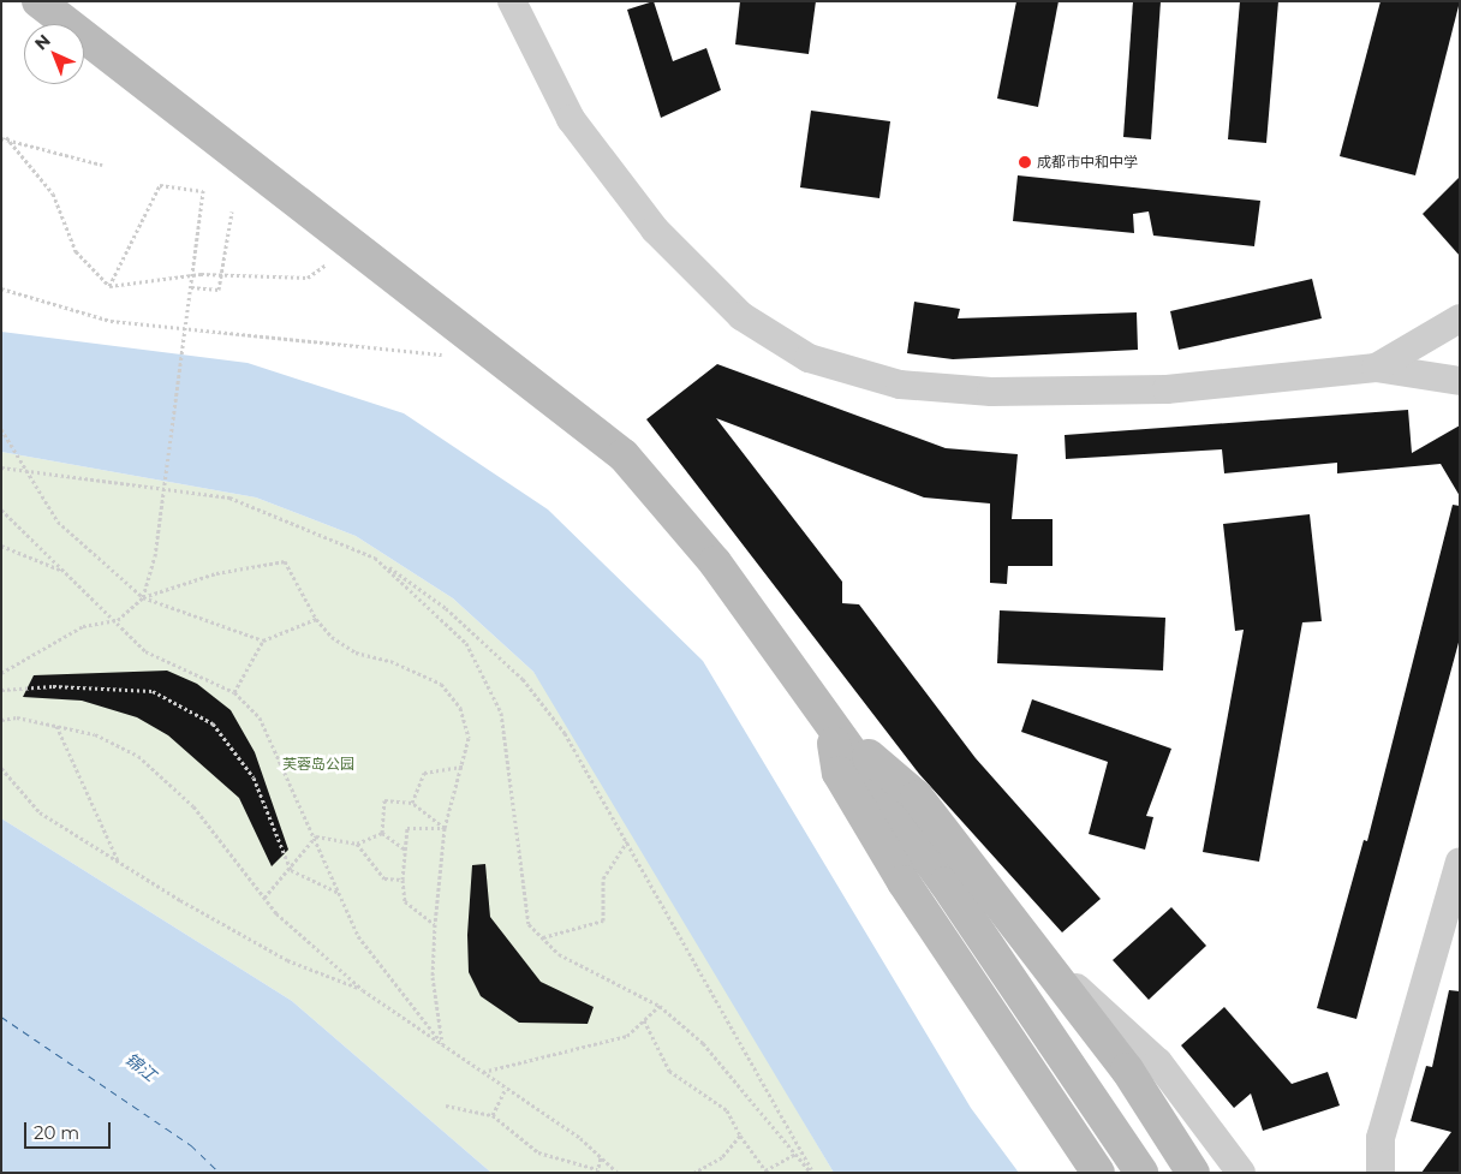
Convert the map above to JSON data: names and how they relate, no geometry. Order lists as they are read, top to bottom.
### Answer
{
  "water": ["锦江"],
  "parks": ["芙蓉岛公园"],
  "places": ["成都市中和中学"],
  "scale_bar": "20 m",
  "north": "top left"
}
